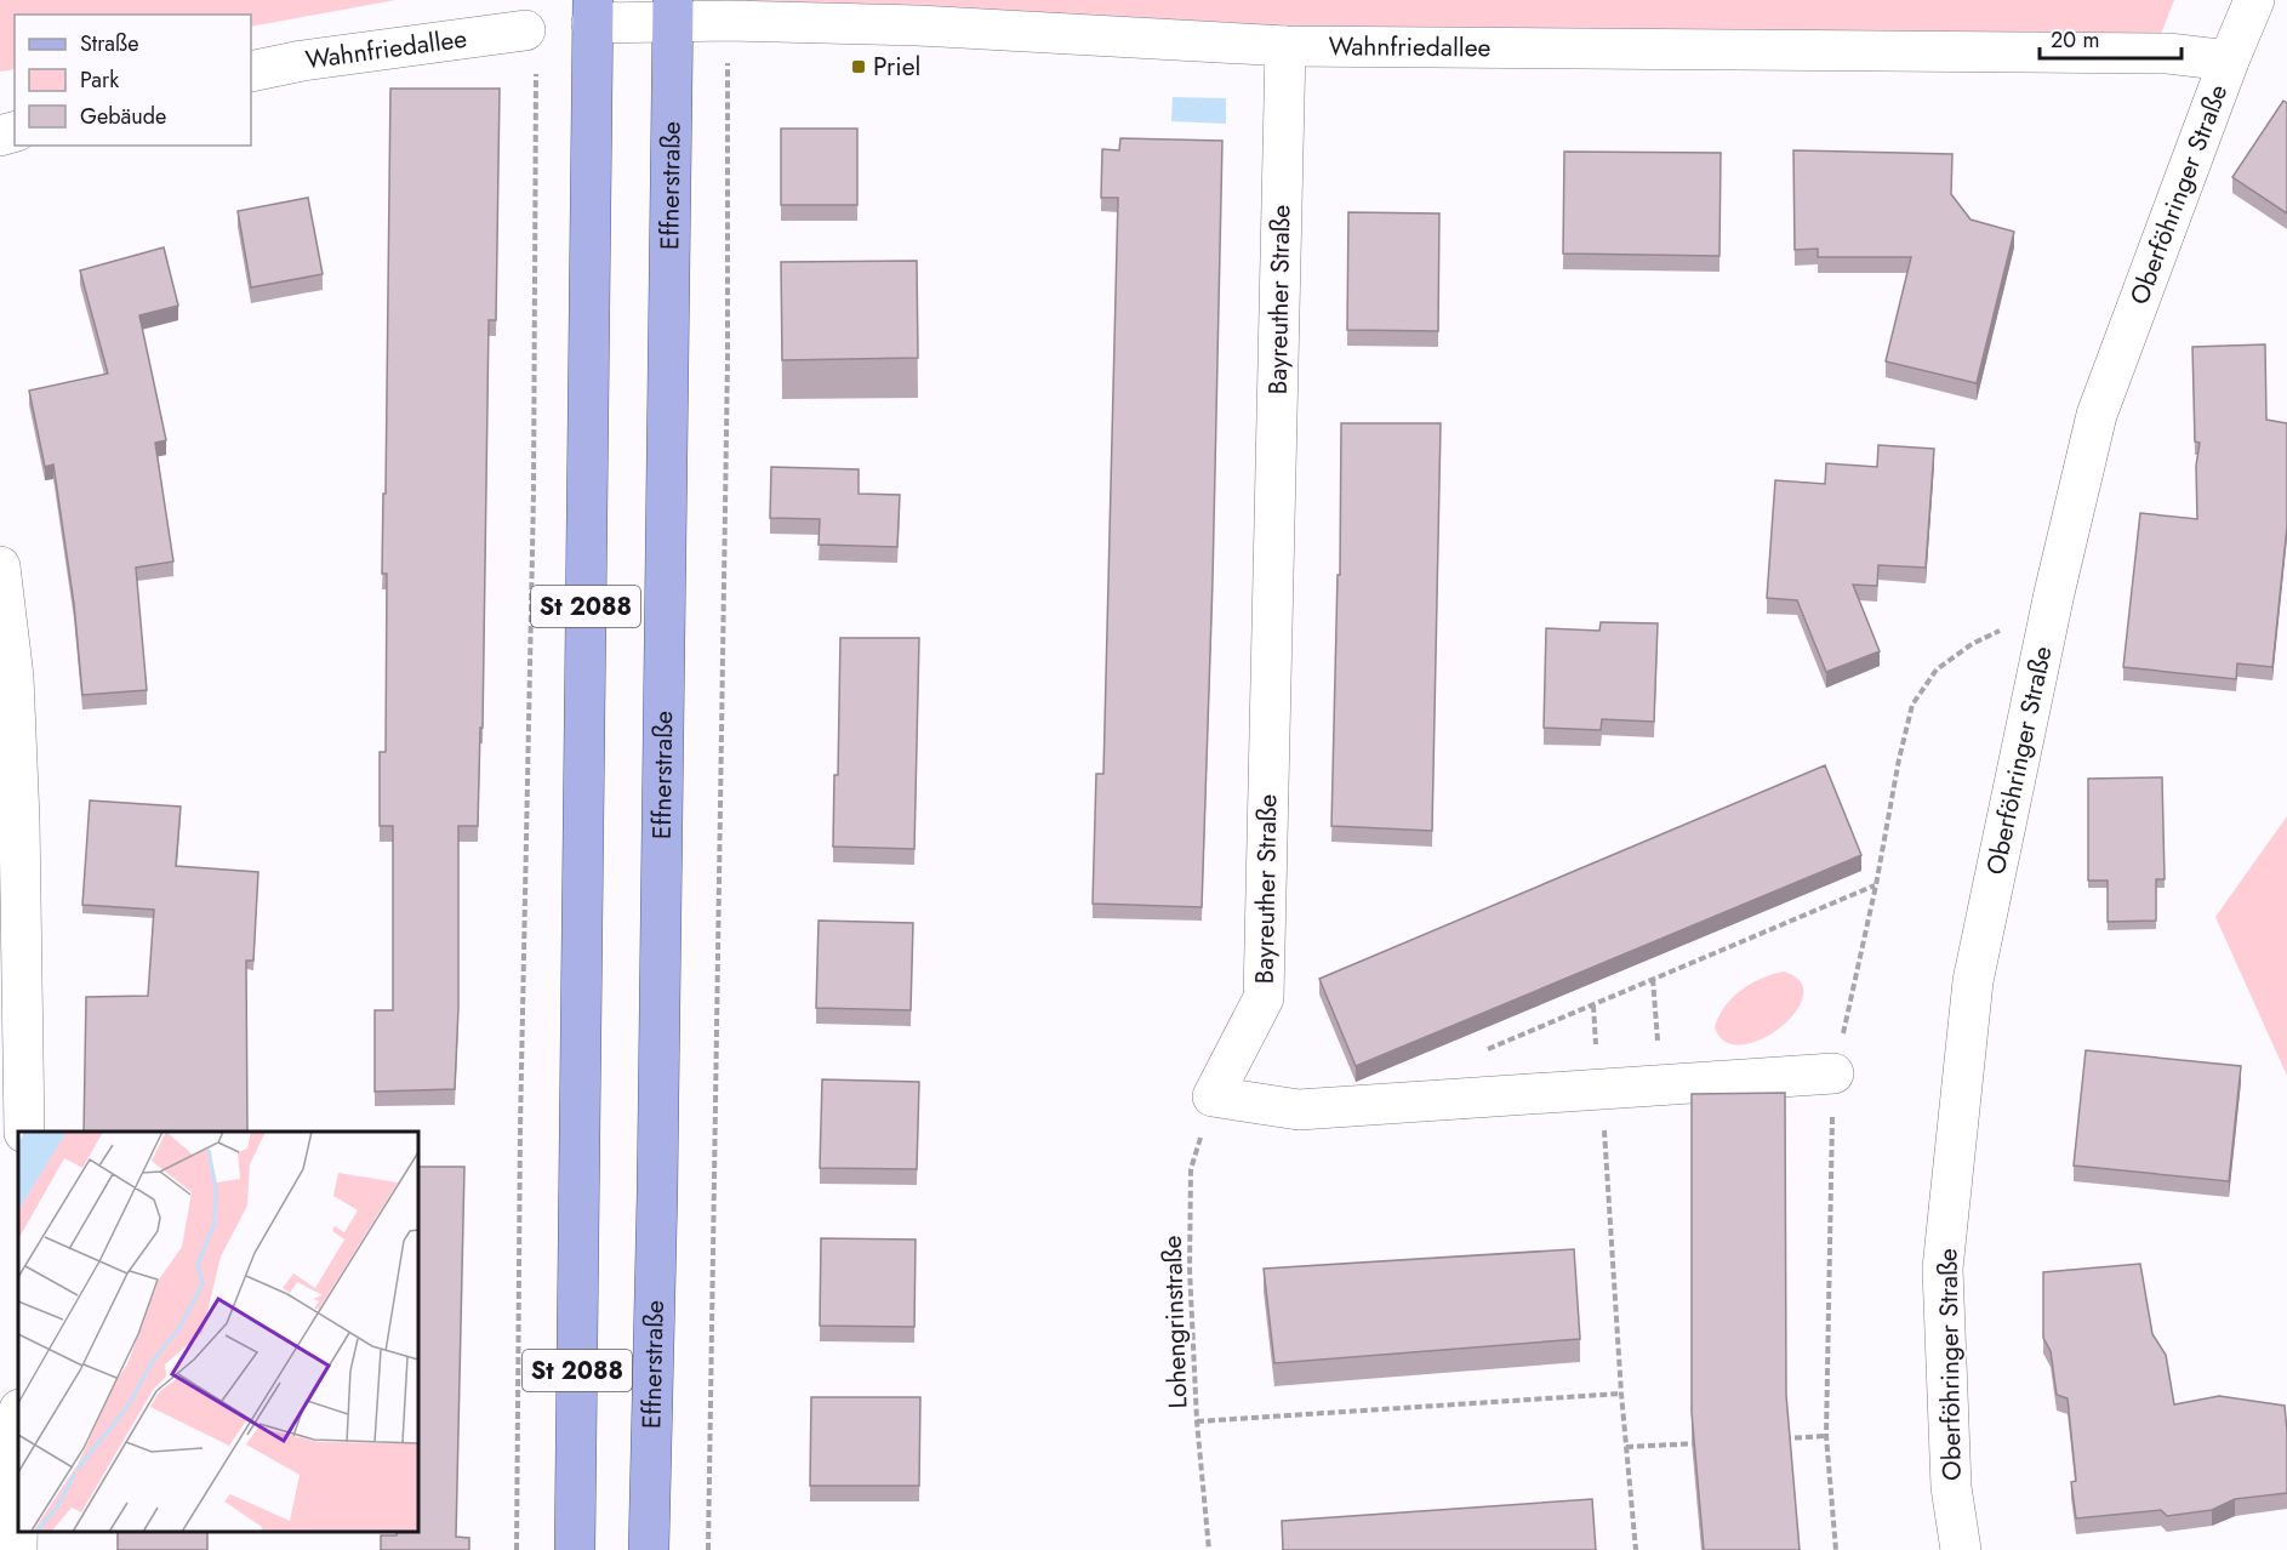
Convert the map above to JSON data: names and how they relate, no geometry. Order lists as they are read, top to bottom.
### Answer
{
  "streets": {
    "main road": ["Effnerstraße", "St 2088"],
    "street": ["Wahnfriedallee", "Oberföhringer Straße", "Bayreuther Straße"],
    "path": ["Lohengrinstraße"]
  },
  "crossings": [
    ["Wahnfriedallee", "Effnerstraße"],
    ["Wahnfriedallee", "Oberföhringer Straße"],
    ["Wahnfriedallee", "Bayreuther Straße"],
    ["Wahnfriedallee", "St 2088"],
    ["Bayreuther Straße", "Lohengrinstraße"]
  ],
  "places": {
    "transit": ["Priel"]
  },
  "legend": ["Straße", "Park", "Gebäude"],
  "scale_bar": "20 m"
}
